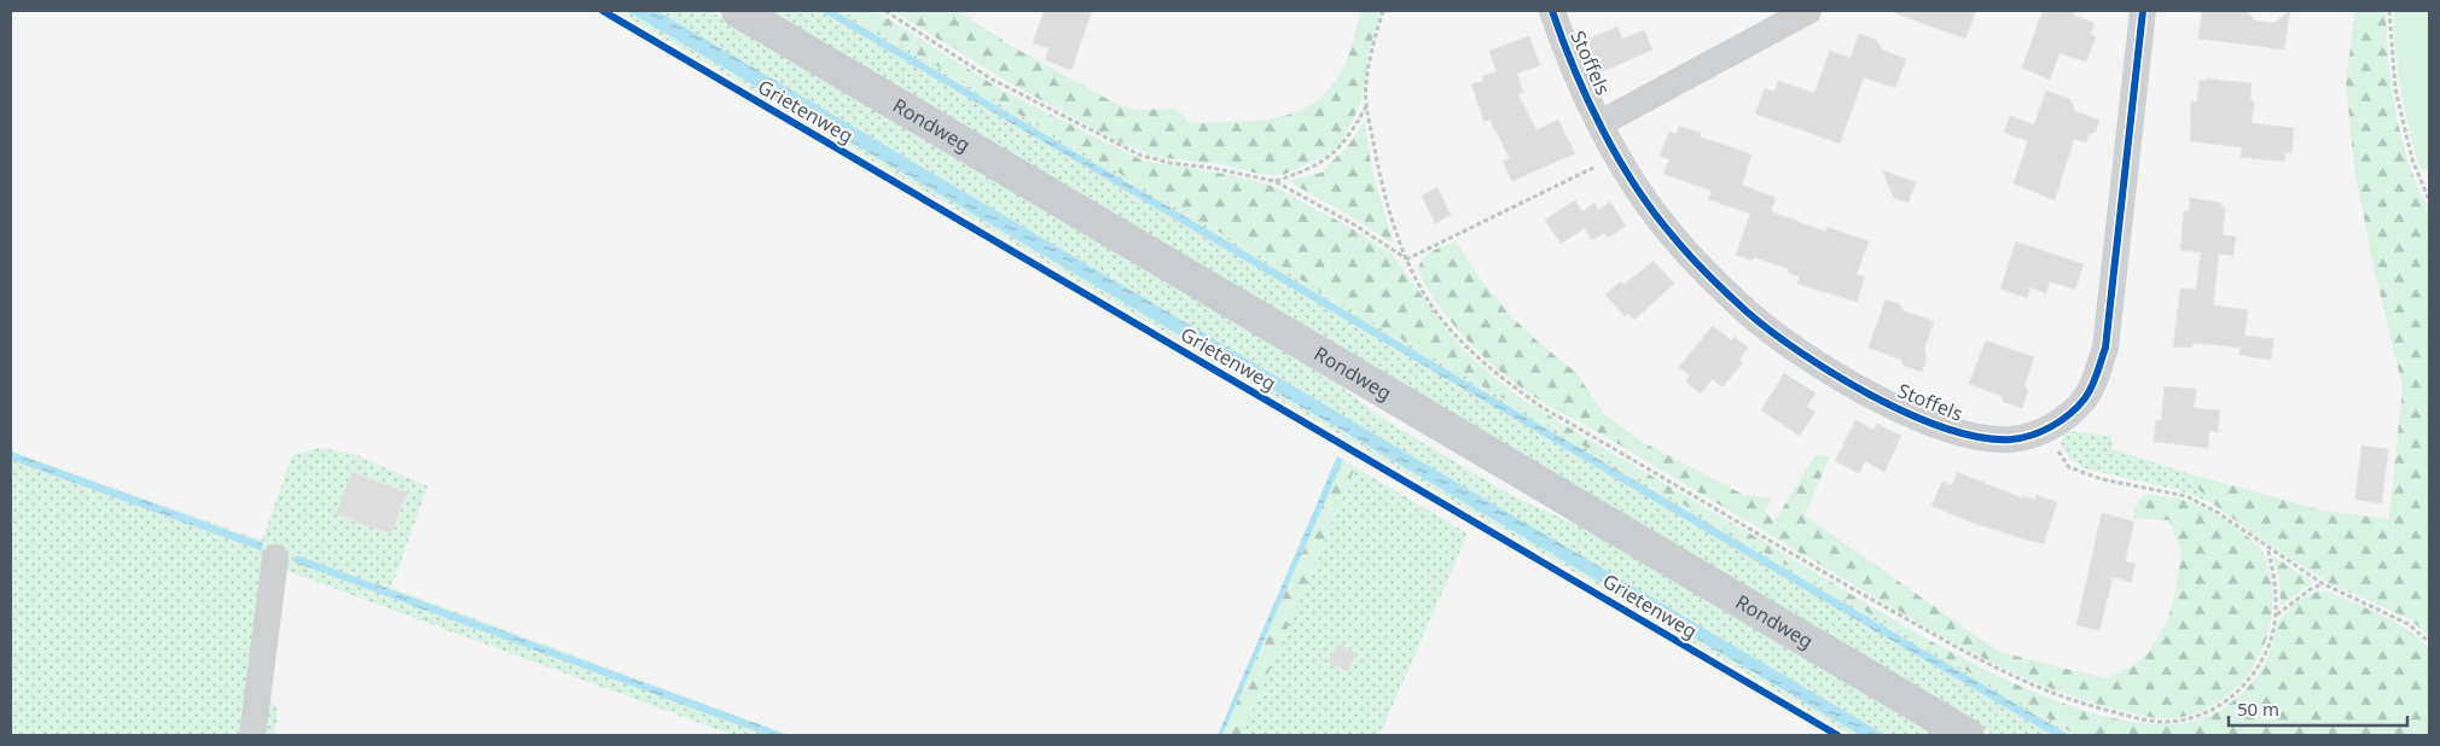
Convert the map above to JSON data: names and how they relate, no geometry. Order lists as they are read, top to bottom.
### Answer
{
  "streets": {
    "main road": ["Rondweg"],
    "street": ["Stoffels"],
    "cycle path": ["Grietenweg"]
  },
  "scale_bar": "50 m"
}
